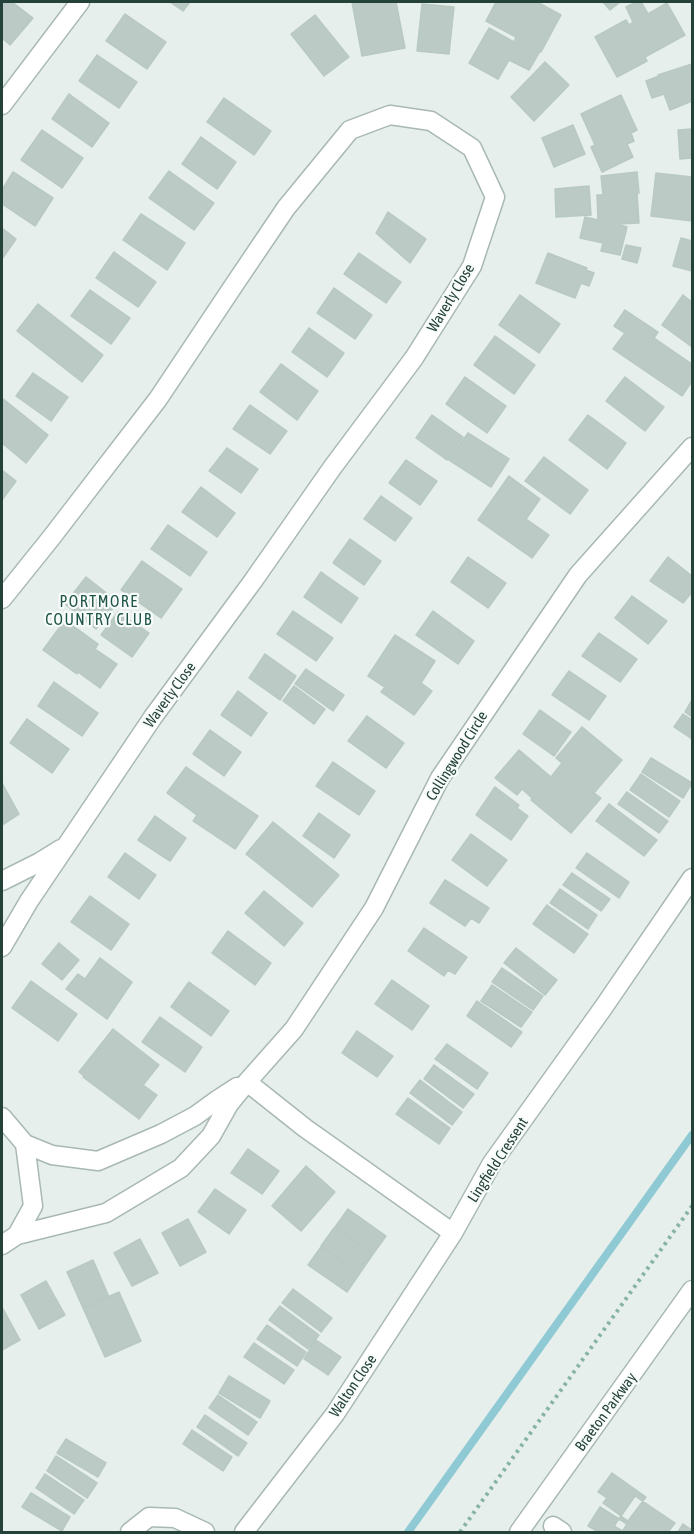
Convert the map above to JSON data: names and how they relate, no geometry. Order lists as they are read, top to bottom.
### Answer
{
  "streets": {
    "street": [
      "Waverly Close",
      "Collingwood Circle",
      "Lingfield Cressent",
      "Walton Close",
      "Braeton Parkway"
    ]
  },
  "crossings": [
    ["Lingfield Cressent", "Walton Close"]
  ],
  "districts": ["PORTMORE COUNTRY CLUB"]
}
